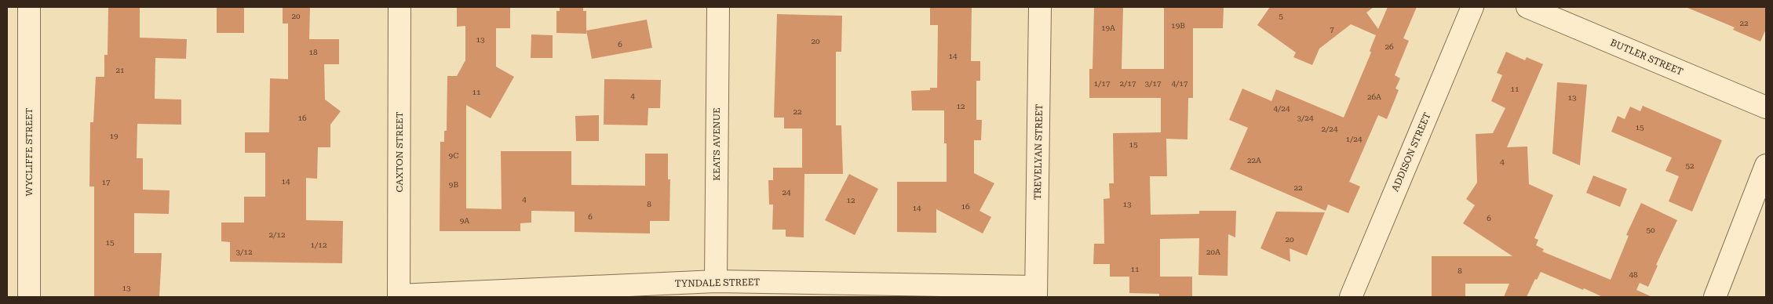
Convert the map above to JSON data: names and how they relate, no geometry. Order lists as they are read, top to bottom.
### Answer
{
  "streets": {
    "street": [
      "BUTLER STREET",
      "KEATS AVENUE",
      "WYCLIFFE STREET",
      "CAXTON STREET",
      "TREVELYAN STREET",
      "ADDISON STREET",
      "TYNDALE STREET"
    ]
  },
  "crossings": [
    ["KEATS AVENUE", "TYNDALE STREET"],
    ["CAXTON STREET", "TYNDALE STREET"],
    ["TREVELYAN STREET", "TYNDALE STREET"]
  ],
  "house_numbers": [
    "20",
    "5",
    "22",
    "19B",
    "19A",
    "7",
    "13",
    "20",
    "6",
    "26",
    "18",
    "14",
    "21",
    "1/17",
    "2/17",
    "3/17",
    "4/17",
    "11",
    "11",
    "4",
    "26A",
    "13",
    "12",
    "4/24",
    "22",
    "16",
    "3/24",
    "15",
    "2/24",
    "19",
    "1/24",
    "15",
    "9C",
    "22A",
    "4",
    "52",
    "14",
    "17",
    "9B",
    "22",
    "24",
    "4",
    "12",
    "8",
    "13",
    "16",
    "14",
    "6",
    "6",
    "9A",
    "50",
    "2/12",
    "20",
    "15",
    "1/12",
    "3/12",
    "20A",
    "11",
    "8",
    "48",
    "13"
  ]
}
